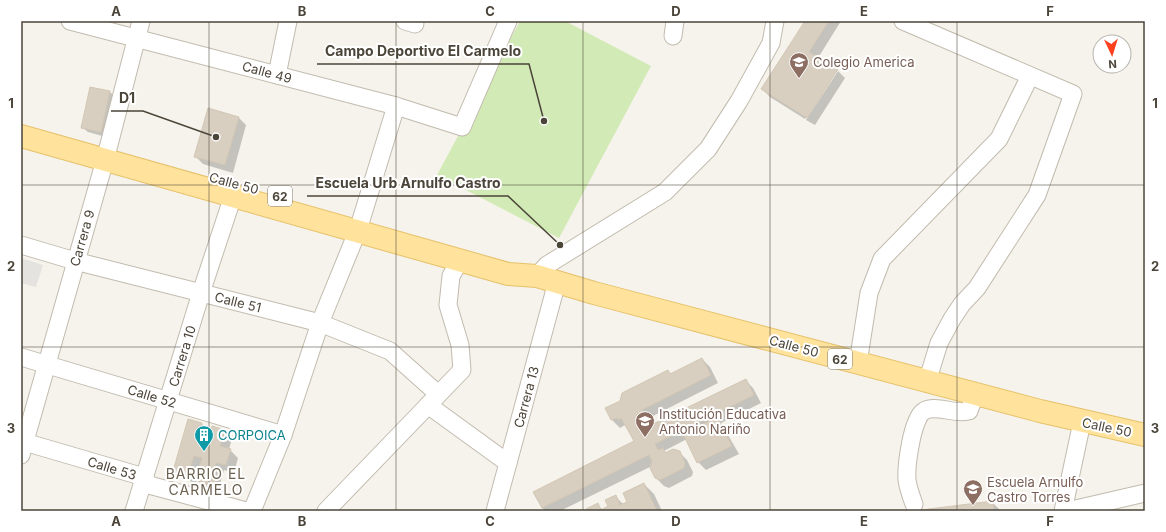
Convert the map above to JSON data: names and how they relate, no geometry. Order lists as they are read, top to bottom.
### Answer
{
  "streets": {
    "main road": ["Calle 50", "62"],
    "street": [
      "Calle 49",
      "Carrera 9",
      "Calle 51",
      "Carrera 10",
      "Calle 52",
      "Carrera 13",
      "Calle 53"
    ]
  },
  "crossings": [
    ["Calle 49", "Carrera 9"],
    ["Calle 50", "Carrera 9"],
    ["Calle 50", "Carrera 13"],
    ["Carrera 9", "Calle 51"],
    ["Carrera 9", "Calle 52"],
    ["Carrera 9", "Calle 53"],
    ["Calle 51", "Carrera 10"],
    ["Calle 51", "Carrera 13"],
    ["Carrera 10", "Calle 52"],
    ["Carrera 10", "Calle 53"]
  ],
  "districts": ["BARRIO EL CARMELO"],
  "places": {
    "school or university": ["Colegio America", "Institución Educativa Antonio Nariño", "Escuela Arnulfo Castro Torres"],
    "other": ["Campo Deportivo El Carmelo", "D1", "Escuela Urb Arnulfo Castro"],
    "building": ["CORPOICA"]
  },
  "north": "bottom",
  "grid": {
    "columns": [
      "A",
      "B",
      "C",
      "D",
      "E",
      "F"
    ],
    "rows": ["1", "2", "3"]
  }
}
